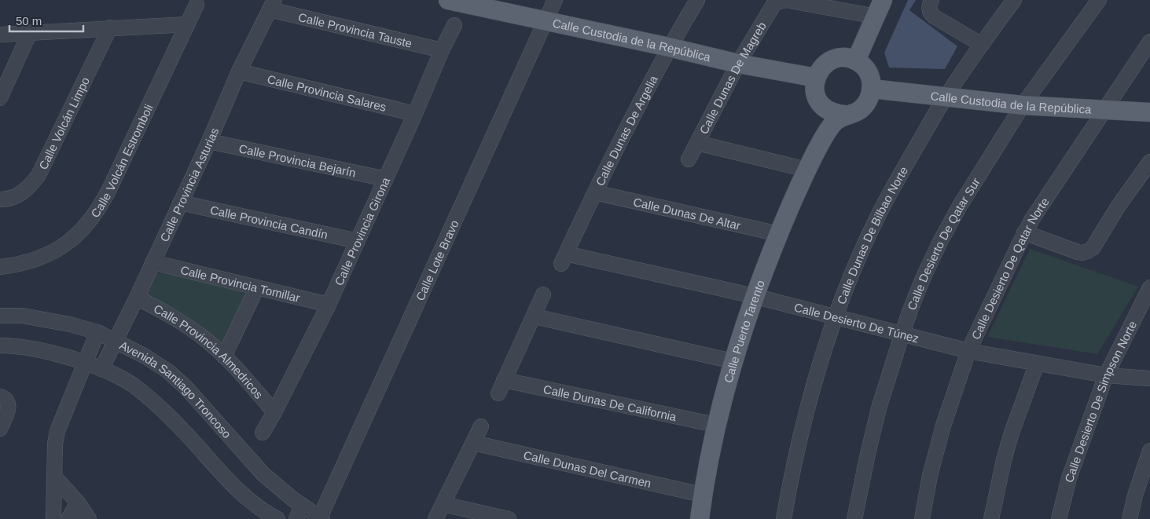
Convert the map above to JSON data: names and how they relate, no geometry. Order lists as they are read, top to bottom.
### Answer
{
  "streets": {
    "main road": ["Calle Custodia de la República", "Calle Puerto Tarento"],
    "street": [
      "Calle Provincia Tauste",
      "Calle Dunas De Magreb",
      "Calle Provincia Salares",
      "Calle Volcán Limpo",
      "Calle Dunas De Argelia",
      "Calle Volcán Estromboli",
      "Calle Provincia Bejarín",
      "Calle Provincia Asturias",
      "Calle Dunas De Altar",
      "Calle Provincia Candín",
      "Calle Provincia Girona",
      "Calle Dunas De Bilbao Norte",
      "Calle Desierto De Qatar Sur",
      "Calle Lote Bravo",
      "Calle Desierto De Qatar Norte",
      "Calle Provincia Tomillar",
      "Calle Desierto De Túnez",
      "Calle Provincia Almedricos",
      "Avenida Santiago Troncoso",
      "Calle Desierto De Simpson Norte",
      "Calle Dunas De California",
      "Calle Dunas Del Carmen"
    ]
  },
  "crossings": [
    ["Calle Provincia Tauste", "Calle Provincia Asturias"],
    ["Calle Provincia Tauste", "Calle Provincia Girona"],
    ["Calle Custodia de la República", "Calle Dunas De Magreb"],
    ["Calle Custodia de la República", "Calle Dunas De Argelia"],
    ["Calle Custodia de la República", "Calle Dunas De Bilbao Norte"],
    ["Calle Custodia de la República", "Calle Desierto De Qatar Sur"],
    ["Calle Custodia de la República", "Calle Lote Bravo"],
    ["Calle Custodia de la República", "Calle Desierto De Qatar Norte"],
    ["Calle Custodia de la República", "Calle Puerto Tarento"],
    ["Calle Provincia Salares", "Calle Provincia Asturias"],
    ["Calle Provincia Salares", "Calle Provincia Girona"],
    ["Calle Dunas De Argelia", "Calle Dunas De Altar"],
    ["Calle Dunas De Argelia", "Calle Desierto De Túnez"],
    ["Calle Provincia Bejarín", "Calle Provincia Asturias"],
    ["Calle Provincia Bejarín", "Calle Provincia Girona"],
    ["Calle Provincia Asturias", "Calle Provincia Candín"],
    ["Calle Provincia Asturias", "Calle Provincia Tomillar"],
    ["Calle Provincia Asturias", "Calle Provincia Almedricos"],
    ["Calle Provincia Asturias", "Avenida Santiago Troncoso"],
    ["Calle Dunas De Altar", "Calle Puerto Tarento"],
    ["Calle Provincia Candín", "Calle Provincia Girona"],
    ["Calle Provincia Girona", "Calle Provincia Tomillar"],
    ["Calle Provincia Girona", "Calle Provincia Almedricos"],
    ["Calle Dunas De Bilbao Norte", "Calle Desierto De Túnez"],
    ["Calle Desierto De Qatar Sur", "Calle Desierto De Túnez"],
    ["Calle Lote Bravo", "Avenida Santiago Troncoso"],
    ["Calle Desierto De Qatar Norte", "Calle Desierto De Túnez"],
    ["Calle Desierto De Túnez", "Calle Puerto Tarento"],
    ["Calle Desierto De Túnez", "Calle Desierto De Simpson Norte"],
    ["Calle Puerto Tarento", "Calle Dunas De California"],
    ["Calle Puerto Tarento", "Calle Dunas Del Carmen"]
  ],
  "scale_bar": "50 m"
}
